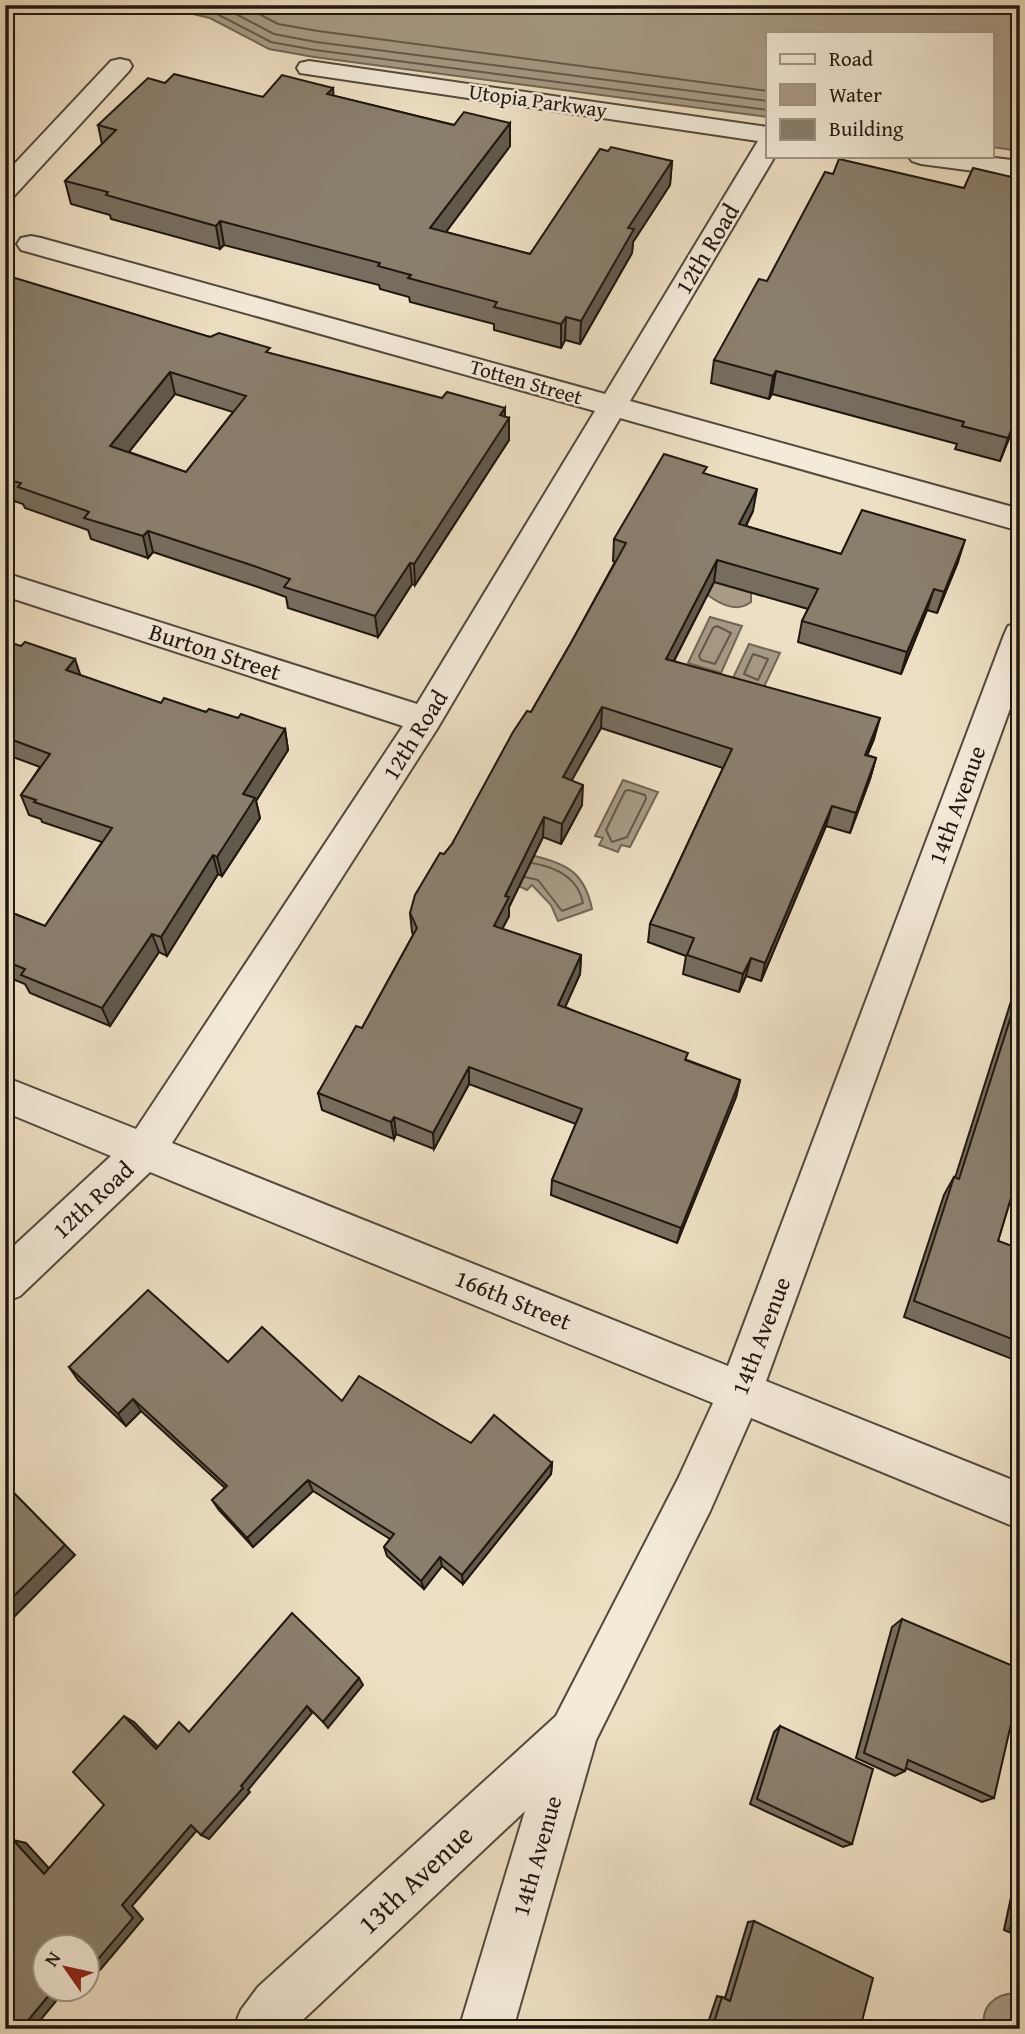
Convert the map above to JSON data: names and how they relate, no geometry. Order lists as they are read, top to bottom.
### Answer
{
  "streets": {
    "street": [
      "Utopia Parkway",
      "12th Road",
      "Totten Street",
      "Burton Street",
      "14th Avenue",
      "166th Street",
      "13th Avenue"
    ]
  },
  "crossings": [
    ["12th Road", "Totten Street"],
    ["12th Road", "Burton Street"],
    ["12th Road", "166th Street"],
    ["14th Avenue", "166th Street"],
    ["14th Avenue", "13th Avenue"]
  ],
  "legend": ["Road", "Water", "Building"],
  "north": "top left"
}
